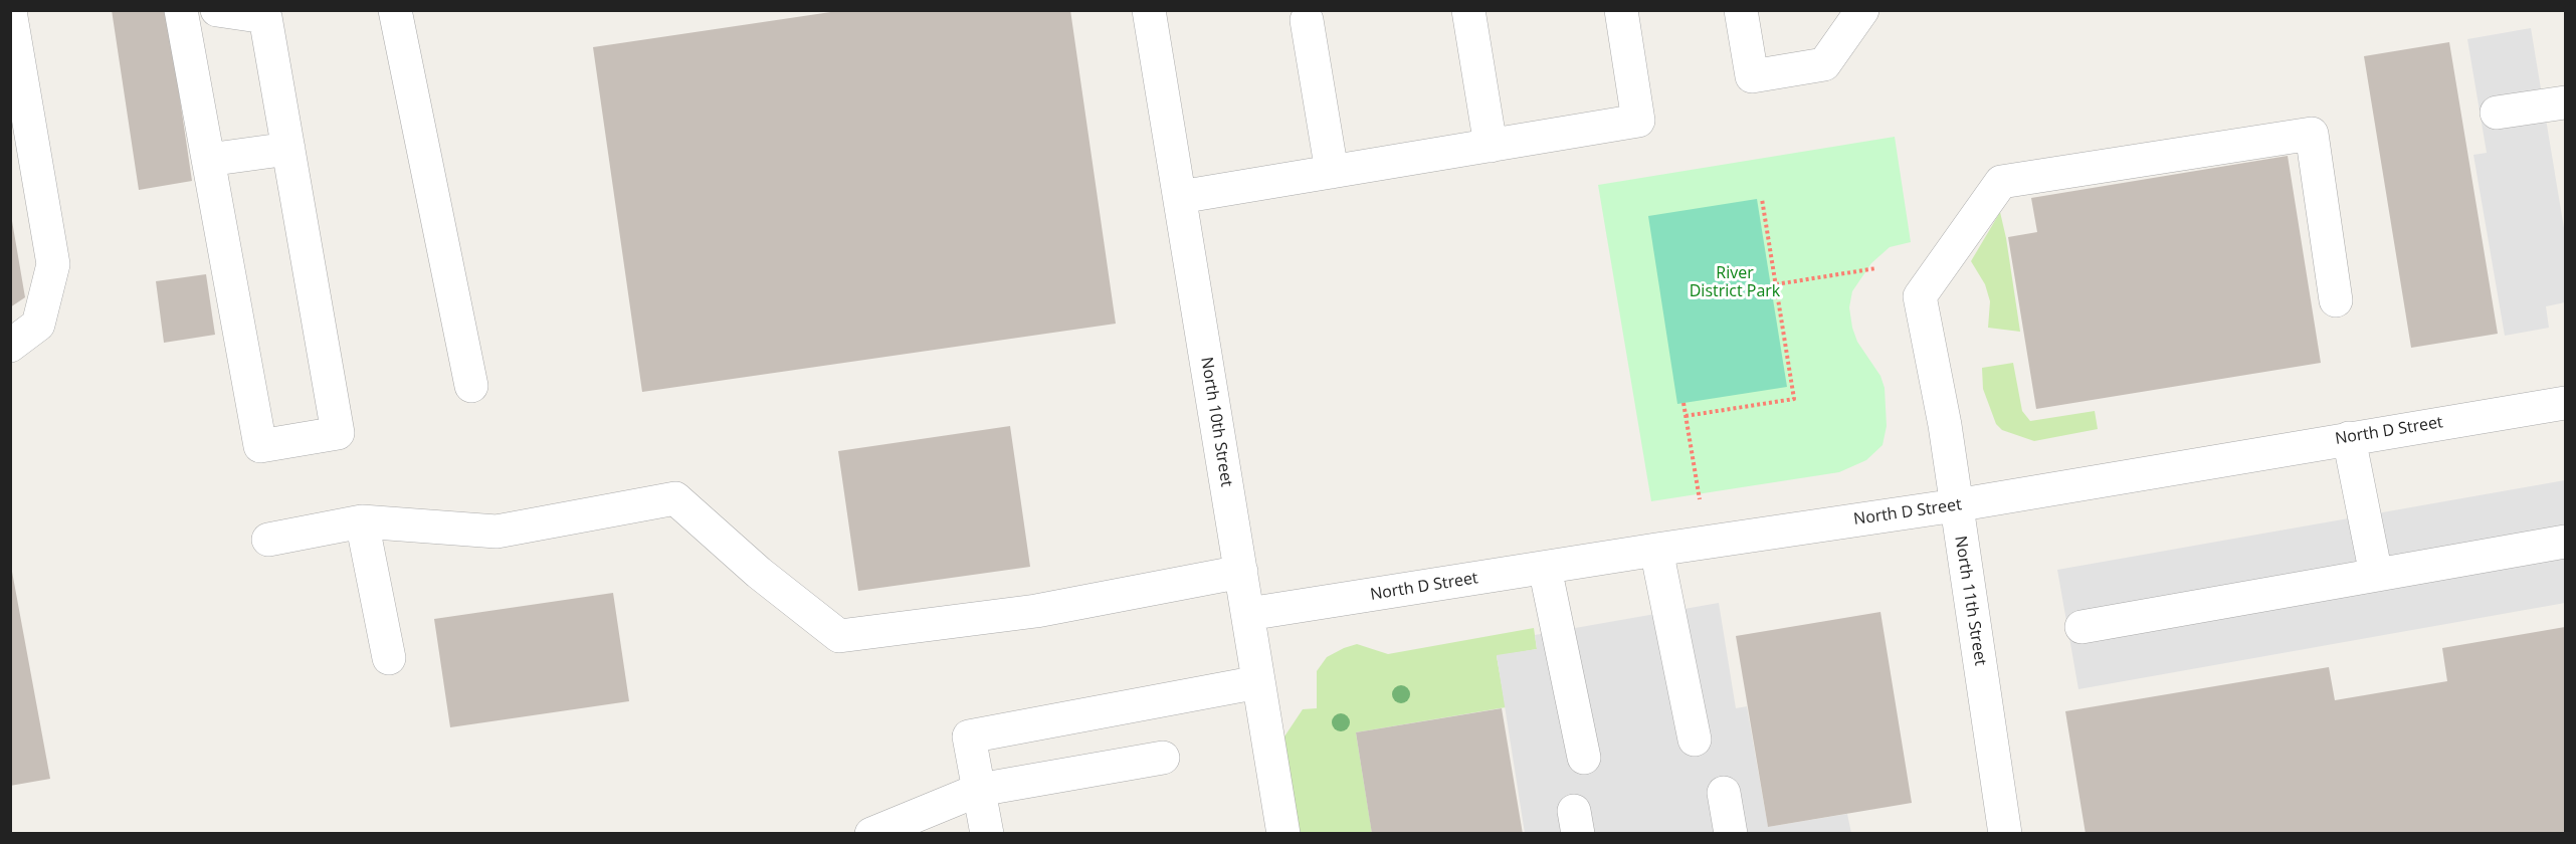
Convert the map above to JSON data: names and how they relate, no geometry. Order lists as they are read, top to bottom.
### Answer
{
  "streets": {
    "street": ["North 10th Street", "North D Street", "North 11th Street"]
  },
  "crossings": [
    ["North 10th Street", "North D Street"],
    ["North D Street", "North 11th Street"]
  ],
  "parks": ["River District Park"]
}
